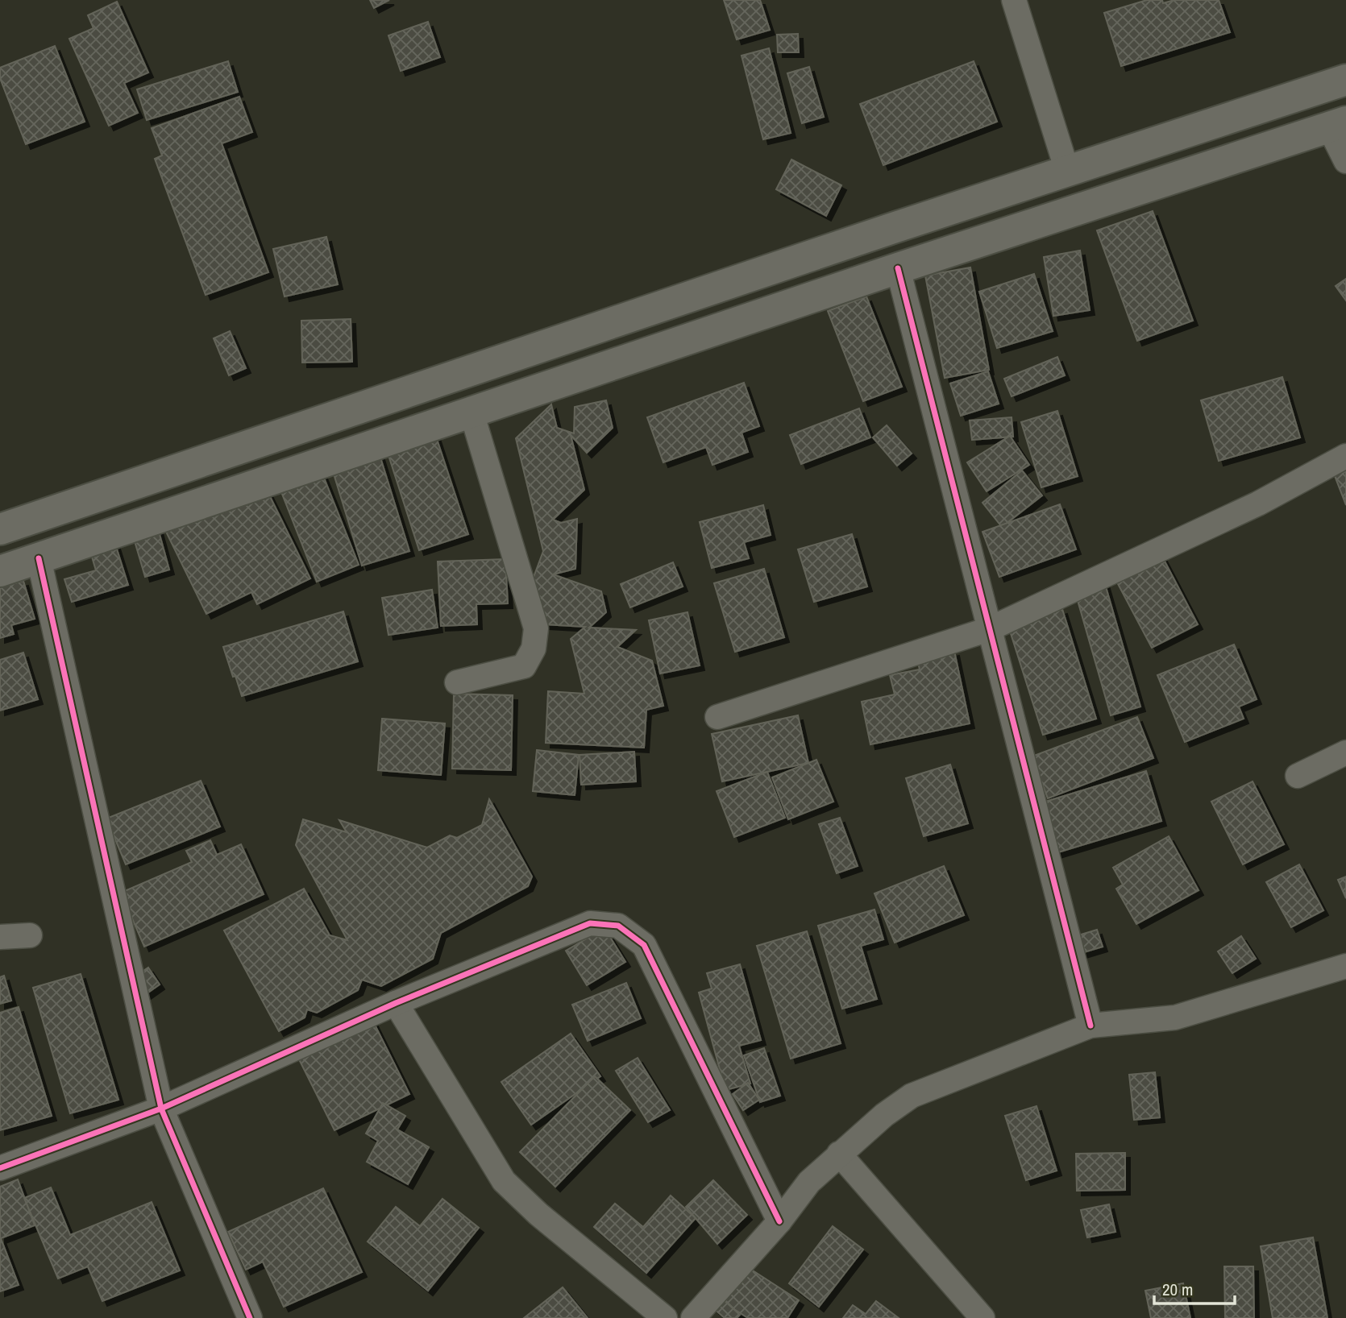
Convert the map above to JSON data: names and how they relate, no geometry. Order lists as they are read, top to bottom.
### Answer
{
  "scale_bar": "20 m"
}
